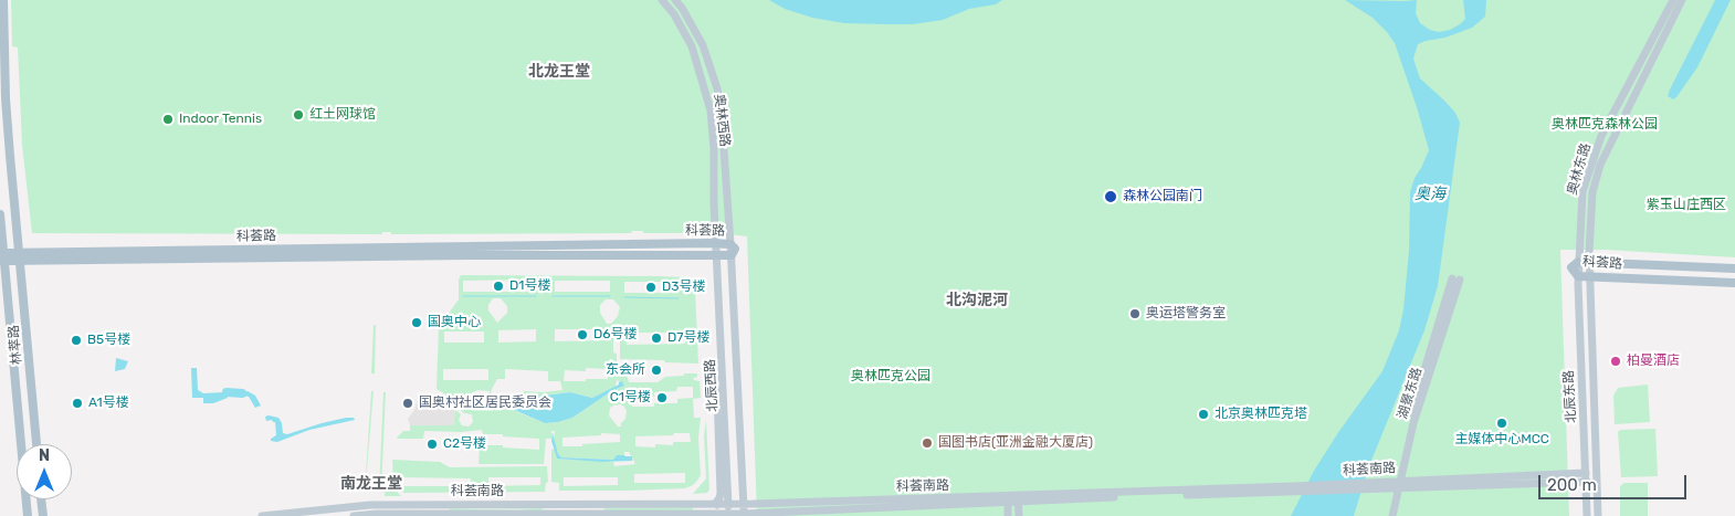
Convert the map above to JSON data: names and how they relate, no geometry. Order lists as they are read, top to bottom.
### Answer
{
  "streets": {
    "main road": ["科荟路", "林萃路"],
    "street": [
      "奥林西路",
      "奥林东路",
      "北辰西路",
      "湖景东路",
      "北辰东路",
      "科荟南路"
    ]
  },
  "crossings": [
    ["奥林西路", "科荟路"],
    ["奥林西路", "北辰西路"],
    ["奥林东路", "科荟路"],
    ["奥林东路", "北辰东路"],
    ["科荟路", "林萃路"],
    ["科荟路", "北辰西路"],
    ["科荟路", "北辰东路"],
    ["北辰西路", "科荟南路"],
    ["湖景东路", "科荟南路"],
    ["北辰东路", "科荟南路"]
  ],
  "districts": ["北龙王堂", "北沟泥河", "南龙王堂"],
  "water": ["奥海"],
  "parks": ["奥林匹克森林公园", "紫玉山庄西区", "奥林匹克公园"],
  "places": [
    "红土网球馆",
    "Indoor Tennis",
    "森林公园南门",
    "D1号楼",
    "D3号楼",
    "奥运塔警务室",
    "国奥中心",
    "D6号楼",
    "D7号楼",
    "B5号楼",
    "柏曼酒店",
    "东会所",
    "C1号楼",
    "A1号楼",
    "国奥村社区居民委员会",
    "北京奥林匹克塔",
    "主媒体中心MCC",
    "国图书店(亚洲金融大厦店)",
    "C2号楼"
  ],
  "scale_bar": "200 m",
  "north": "top"
}
